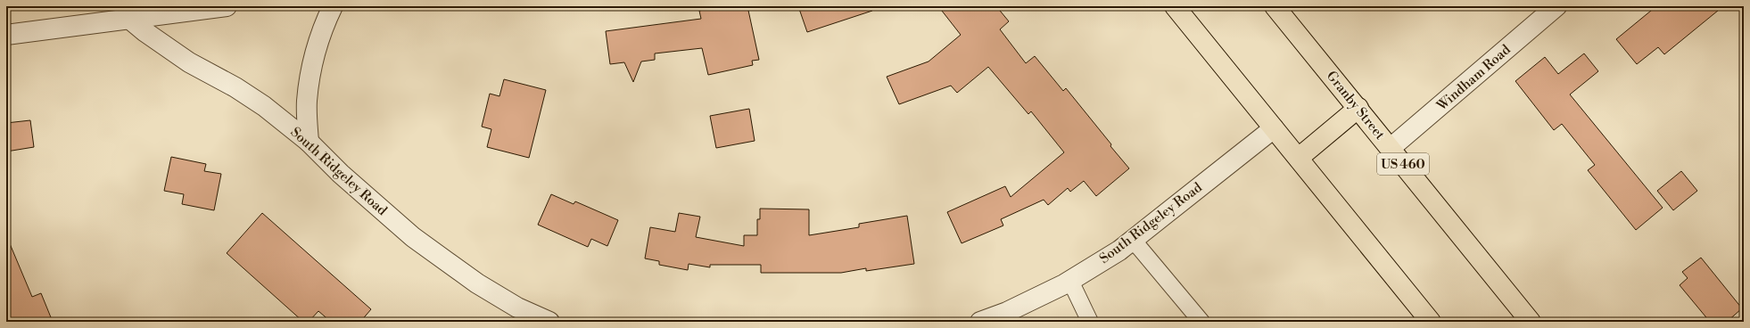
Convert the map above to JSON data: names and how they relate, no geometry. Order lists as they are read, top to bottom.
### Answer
{
  "streets": {
    "main road": ["Granby Street", "US 460"],
    "street": ["Windham Road", "South Ridgeley Road"]
  },
  "crossings": [
    ["Windham Road", "Granby Street"]
  ]
}
